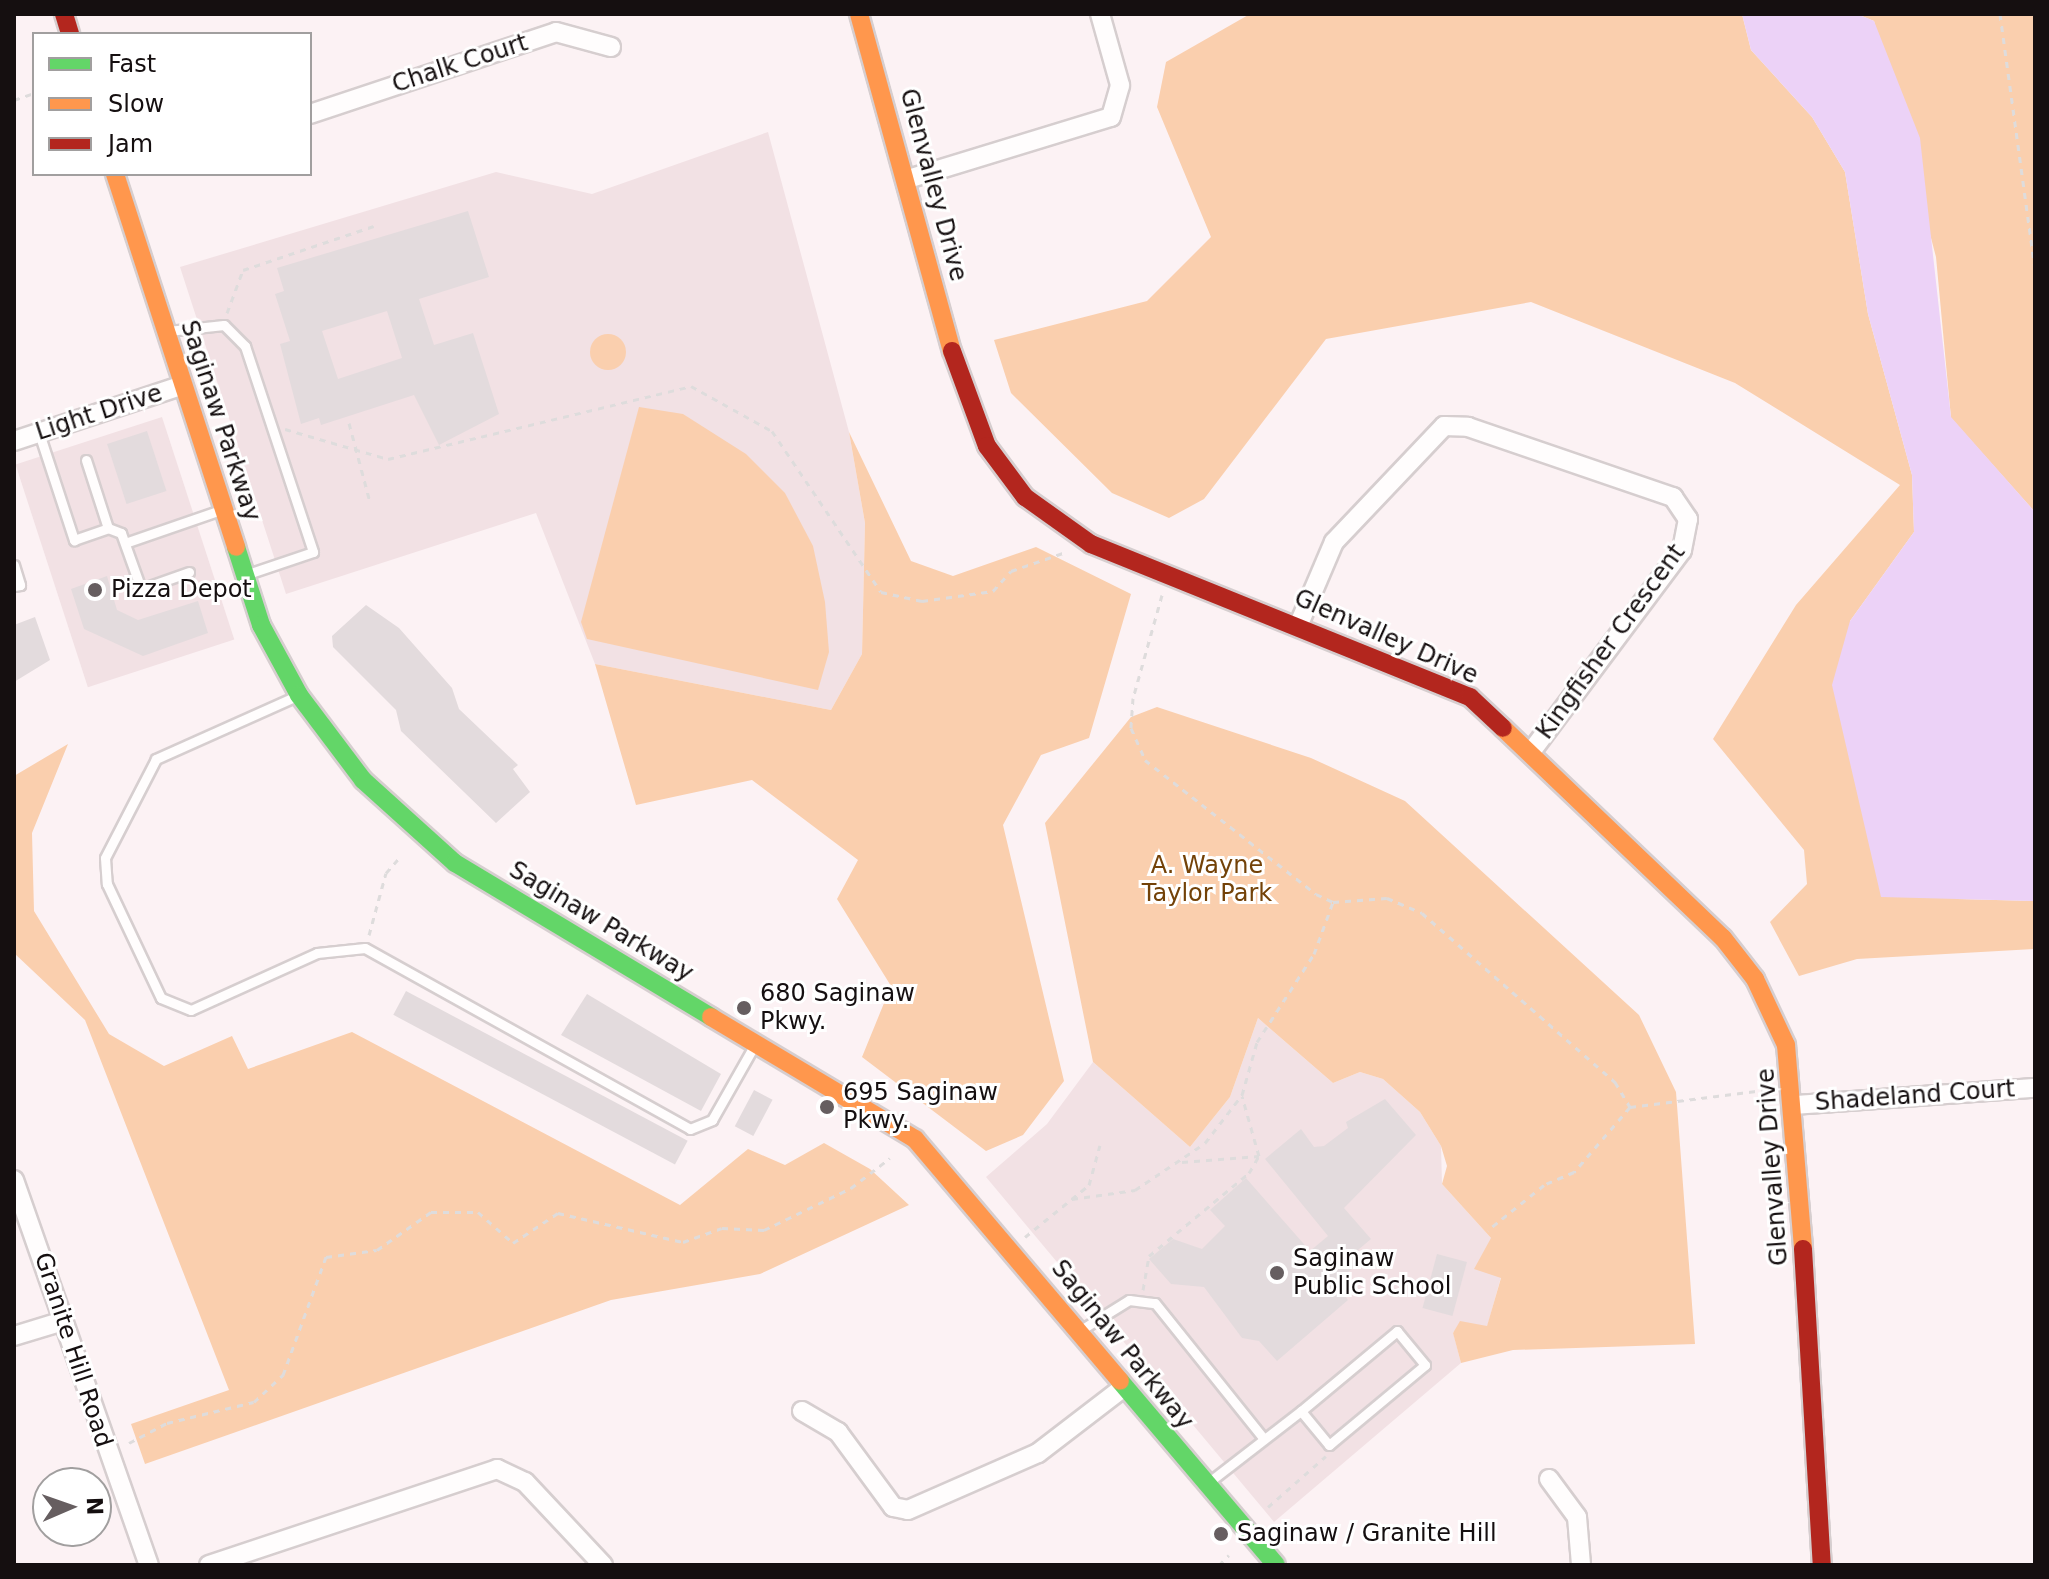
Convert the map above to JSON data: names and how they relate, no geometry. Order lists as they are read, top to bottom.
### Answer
{
  "streets": {
    "street": [
      "Chalk Court",
      "Glenvalley Drive",
      "Light Drive",
      "Saginaw Parkway",
      "Kingfisher Crescent",
      "Shadeland Court",
      "Granite Hill Road"
    ]
  },
  "crossings": [
    ["Glenvalley Drive", "Kingfisher Crescent"],
    ["Glenvalley Drive", "Shadeland Court"],
    ["Light Drive", "Saginaw Parkway"]
  ],
  "parks": ["A. Wayne Taylor Park"],
  "places": [
    "Pizza Depot",
    "680 Saginaw Pkwy.",
    "695 Saginaw Pkwy.",
    "Saginaw Public School",
    "Saginaw / Granite Hill"
  ],
  "legend": ["Fast", "Slow", "Jam"],
  "north": "right"
}
